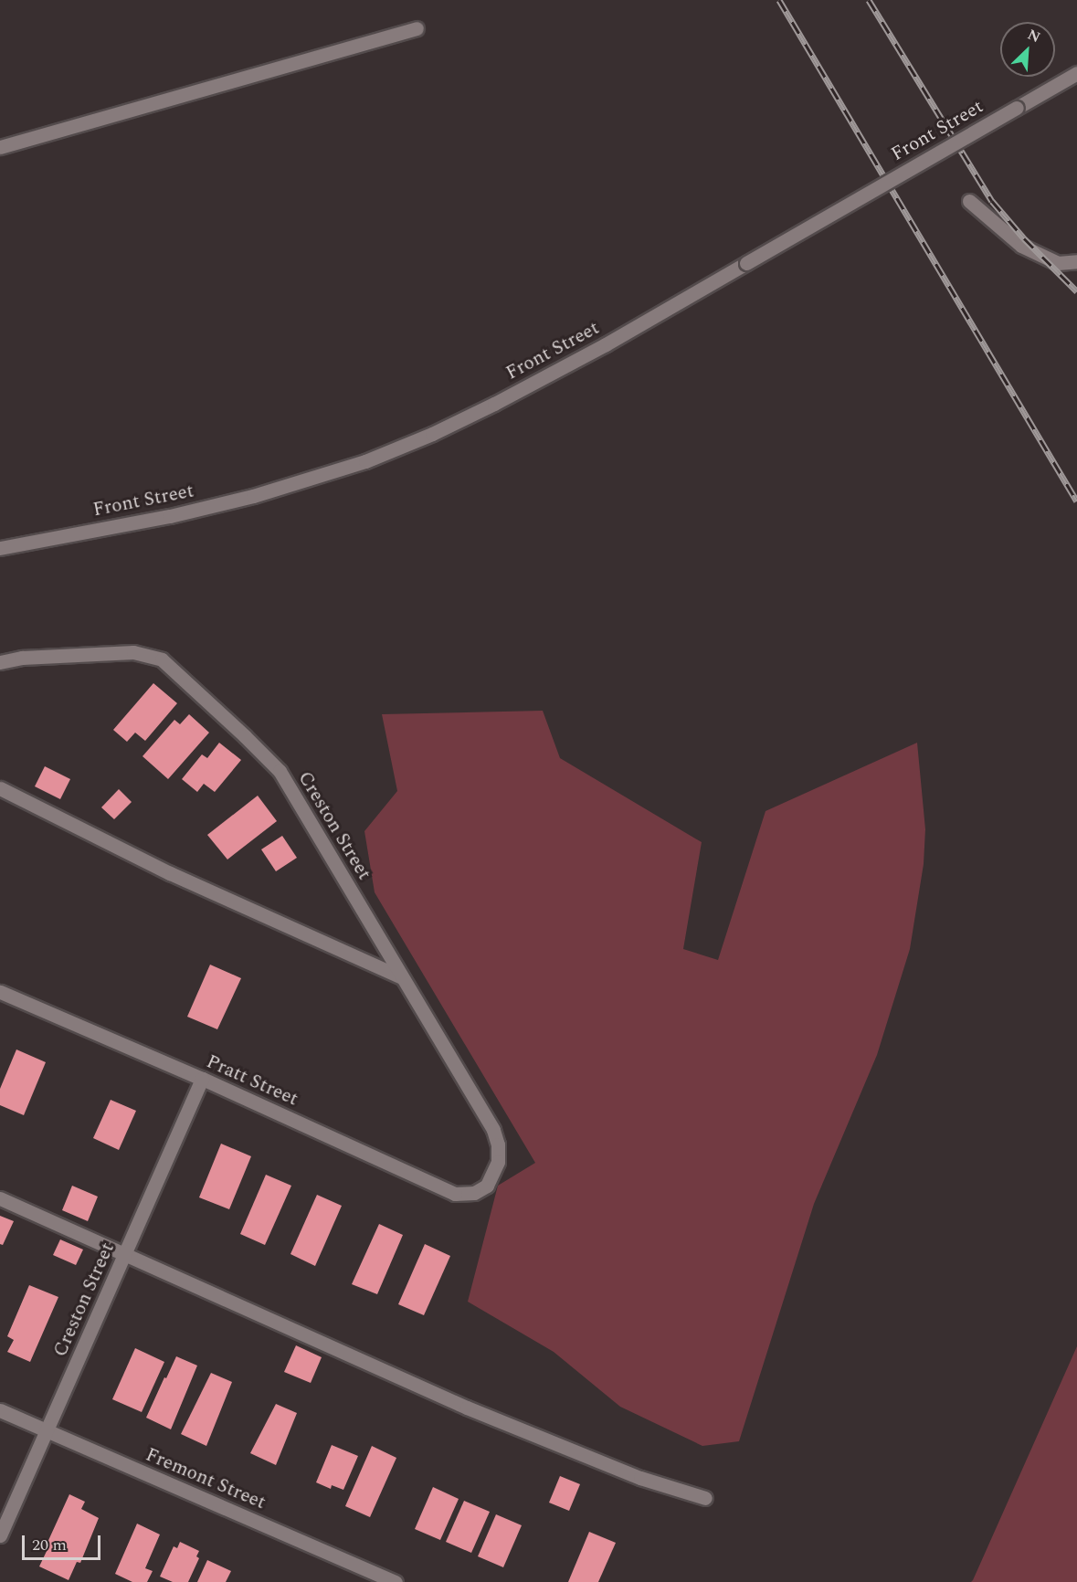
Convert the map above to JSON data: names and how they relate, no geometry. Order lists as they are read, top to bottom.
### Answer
{
  "streets": {
    "street": [
      "Front Street",
      "Creston Street",
      "Pratt Street",
      "Fremont Street"
    ]
  },
  "crossings": [
    ["Creston Street", "Pratt Street"],
    ["Creston Street", "Fremont Street"]
  ],
  "scale_bar": "20 m",
  "north": "top right"
}
